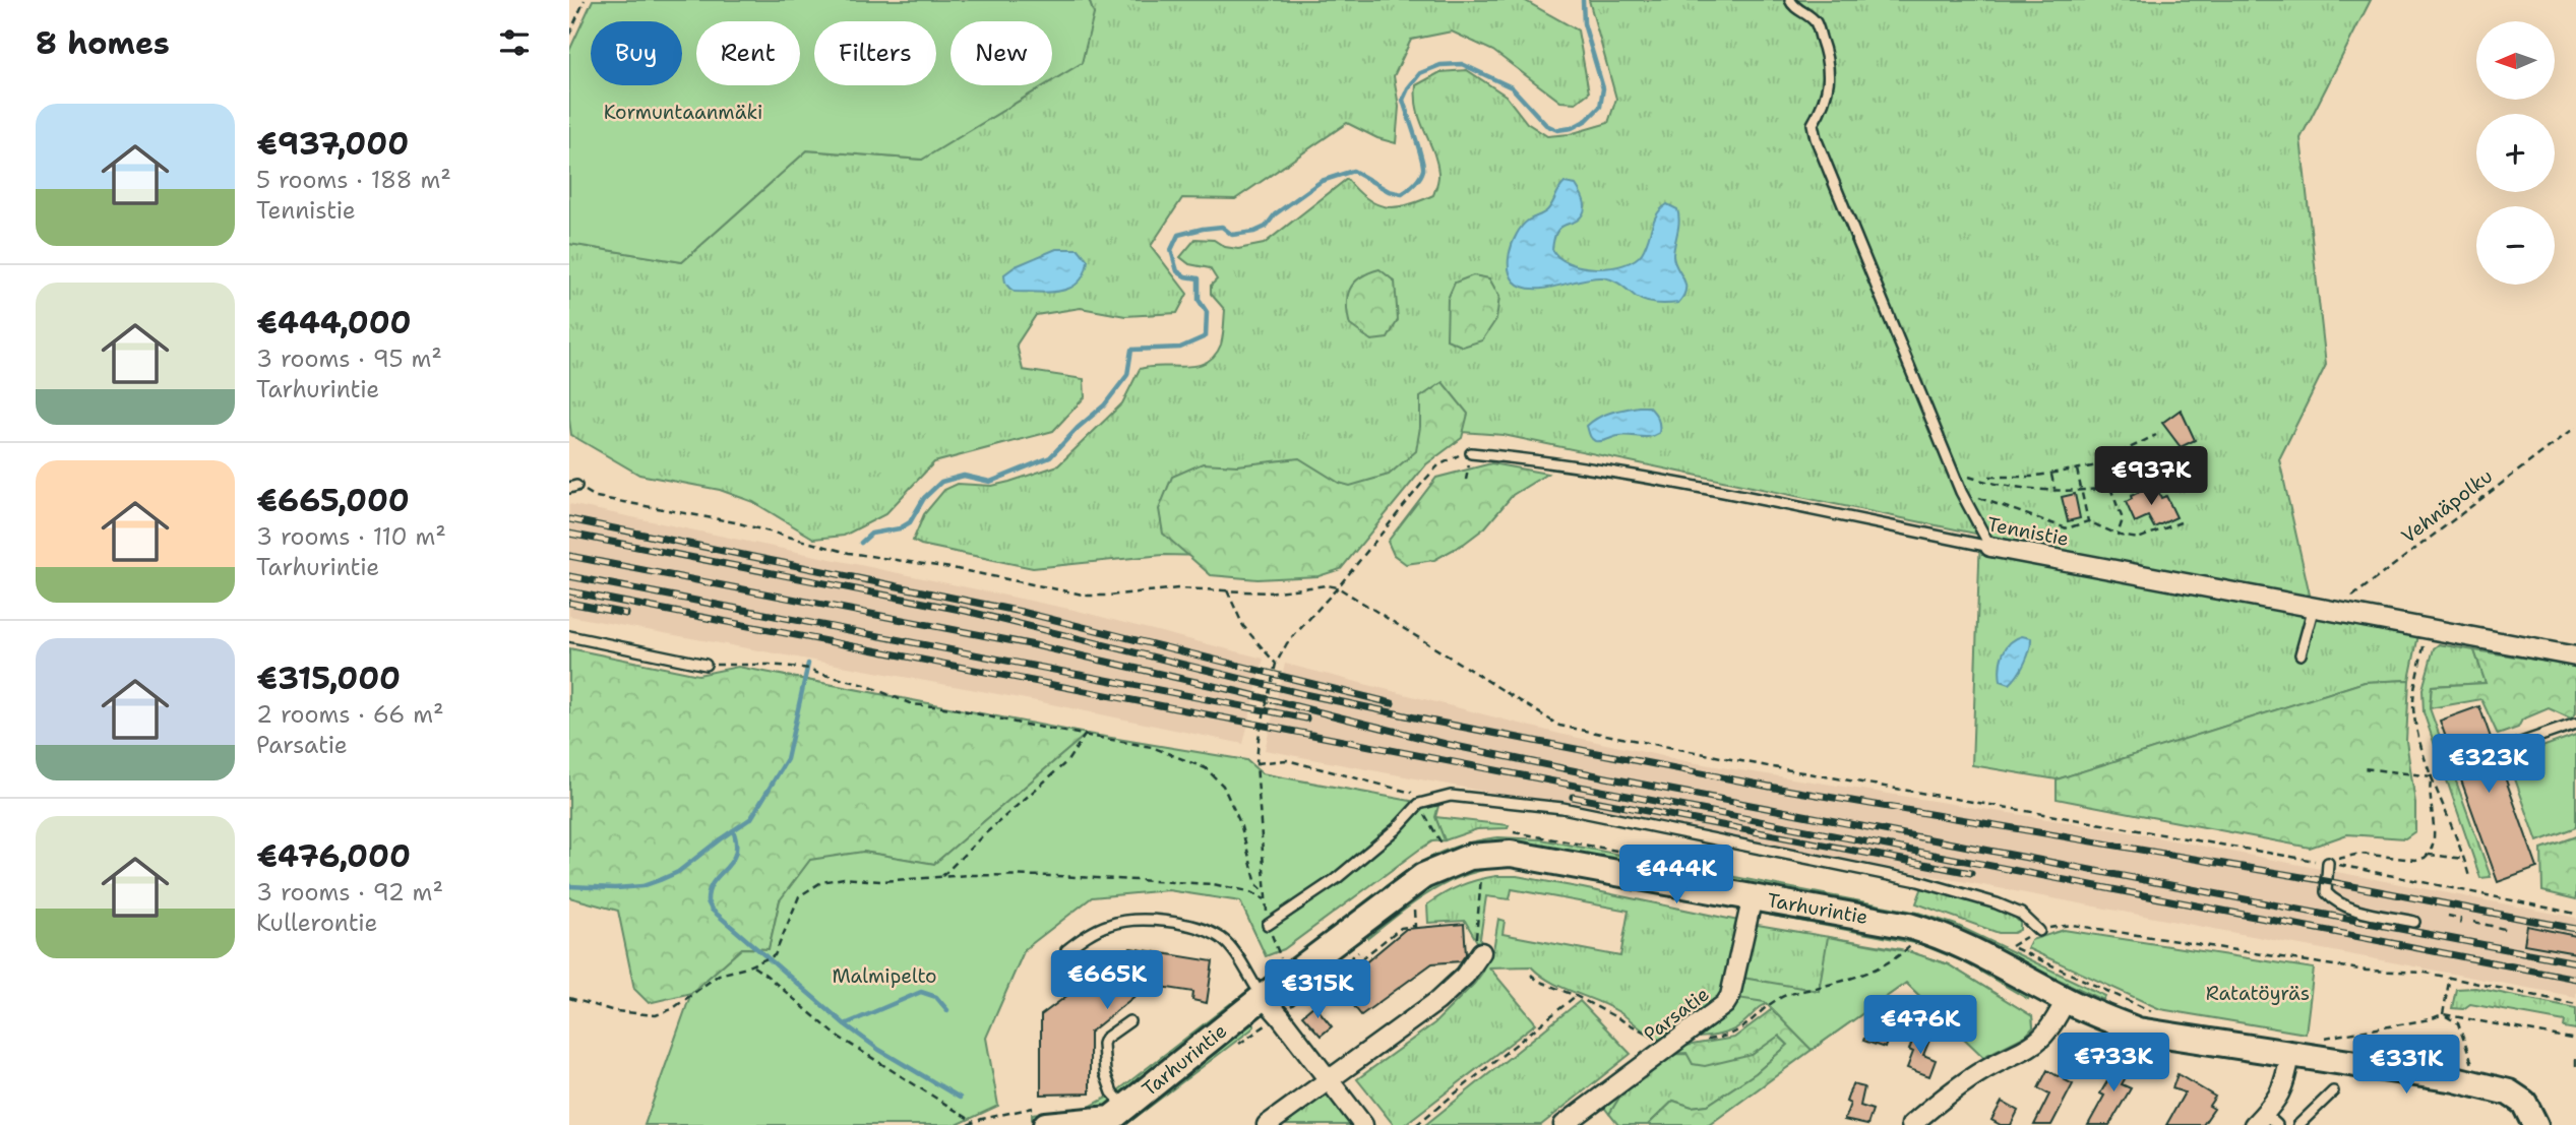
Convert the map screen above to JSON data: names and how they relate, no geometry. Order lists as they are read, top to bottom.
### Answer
{
  "streets": {
    "street": ["Tennistie", "Tarhurintie", "Parsatie"],
    "path": ["Vehnäpolku"]
  },
  "crossings": [
    ["Vehnäpolku", "Tennistie"],
    ["Tarhurintie", "Parsatie"]
  ],
  "parks": ["Kormuntaanmäki", "Malmipelto", "Ratatöyräs"],
  "north": "left",
  "page": {
    "heading": "8 homes",
    "map_buttons": ["+", "−"],
    "chip": [
      "Buy",
      "Rent",
      "Filters",
      "New"
    ],
    "list": [
      {
        "name": "€937,000",
        "note": "5 rooms · 188 m² · Tennistie"
      },
      {
        "name": "€444,000",
        "note": "3 rooms · 95 m² · Tarhurintie"
      },
      {
        "name": "€665,000",
        "note": "3 rooms · 110 m² · Tarhurintie"
      },
      {
        "name": "€315,000",
        "note": "2 rooms · 66 m² · Parsatie"
      },
      {
        "name": "€476,000",
        "note": "3 rooms · 92 m² · Kullerontie"
      }
    ],
    "price": [
      "€937K",
      "€323K",
      "€444K",
      "€665K",
      "€315K",
      "€476K",
      "€733K",
      "€331K"
    ]
  }
}
